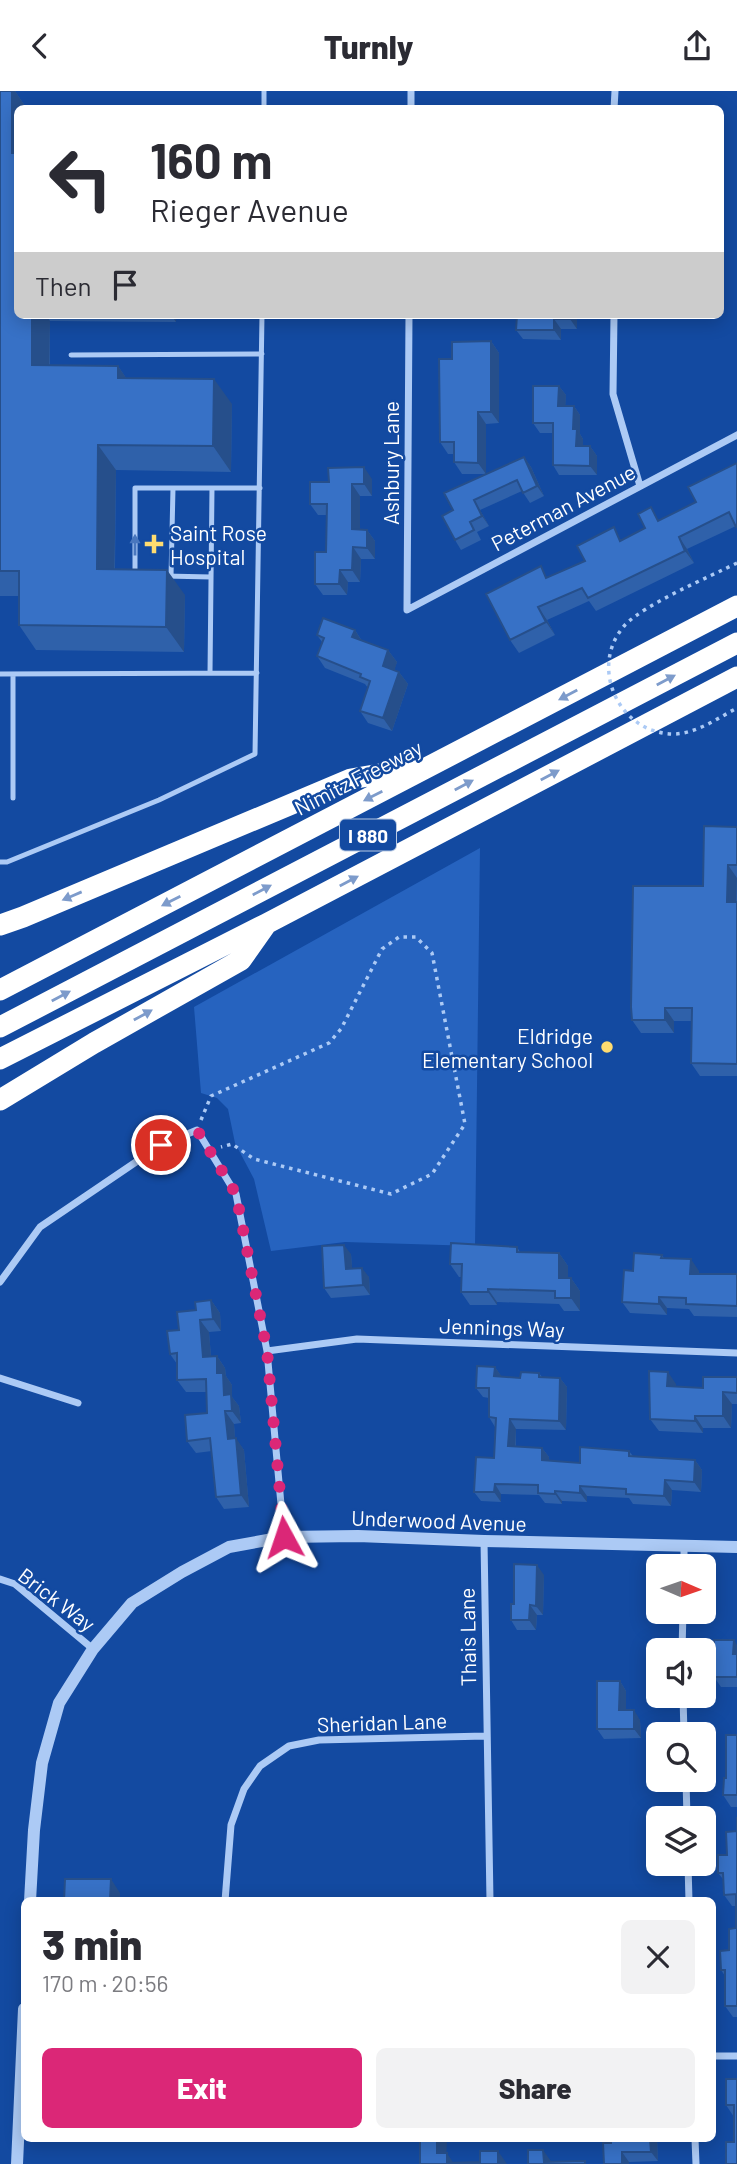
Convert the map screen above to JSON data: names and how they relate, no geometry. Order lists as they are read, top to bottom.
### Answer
{
  "streets": {
    "highway": ["Nimitz Freeway", "I 880"],
    "street": [
      "Ashbury Lane",
      "Peterman Avenue",
      "Jennings Way",
      "Underwood Avenue",
      "Brick Way",
      "Thais Lane",
      "Sheridan Lane"
    ]
  },
  "crossings": [
    ["Ashbury Lane", "Peterman Avenue"],
    ["Underwood Avenue", "Brick Way"],
    ["Underwood Avenue", "Thais Lane"],
    ["Thais Lane", "Sheridan Lane"]
  ],
  "places": {
    "health": ["Saint Rose Hospital"],
    "other": ["Eldridge Elementary School"]
  },
  "north": "right",
  "page": {
    "header": "Turnly",
    "turn": ["160 m", "Rieger Avenue"],
    "then": "Then",
    "heading": ["3 min", "170 m · 20:56"],
    "buttons": ["Exit", "Share"]
  }
}
